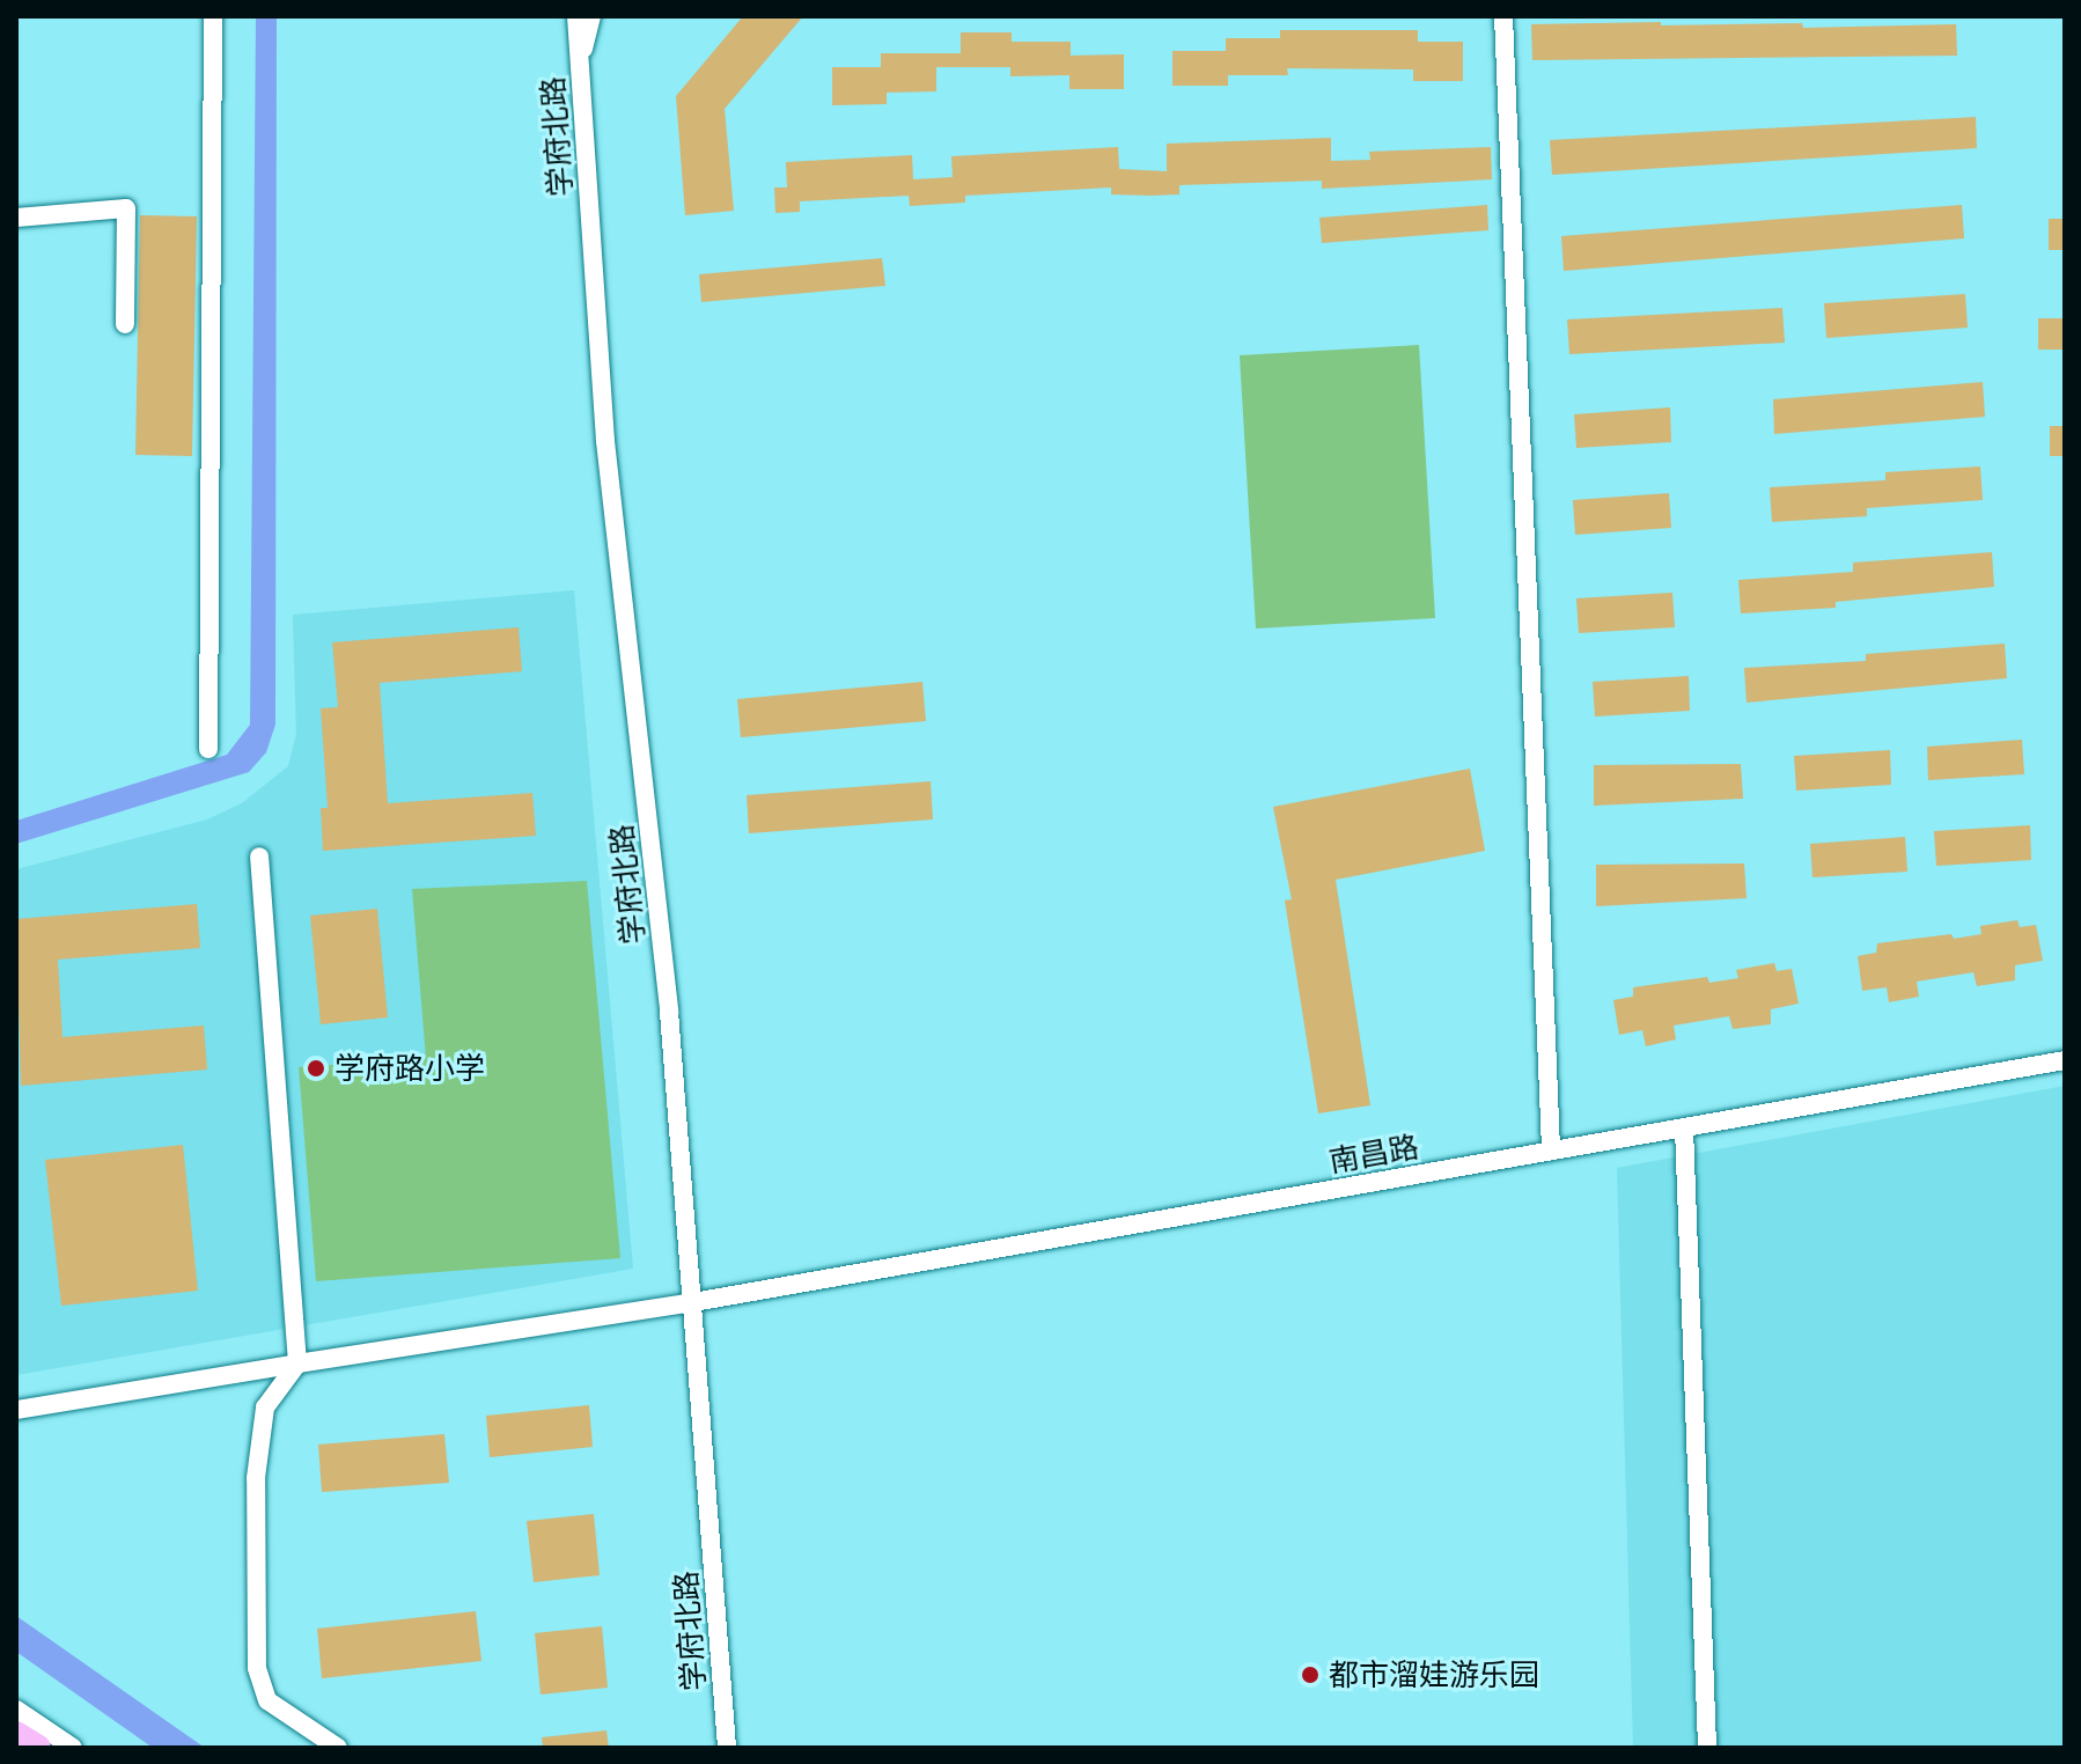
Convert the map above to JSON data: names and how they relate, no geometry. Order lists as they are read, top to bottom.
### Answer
{
  "streets": {
    "street": ["学府北路", "南昌路"]
  },
  "crossings": [
    ["学府北路", "南昌路"]
  ],
  "places": ["学府路小学", "都市溜娃游乐园"]
}
